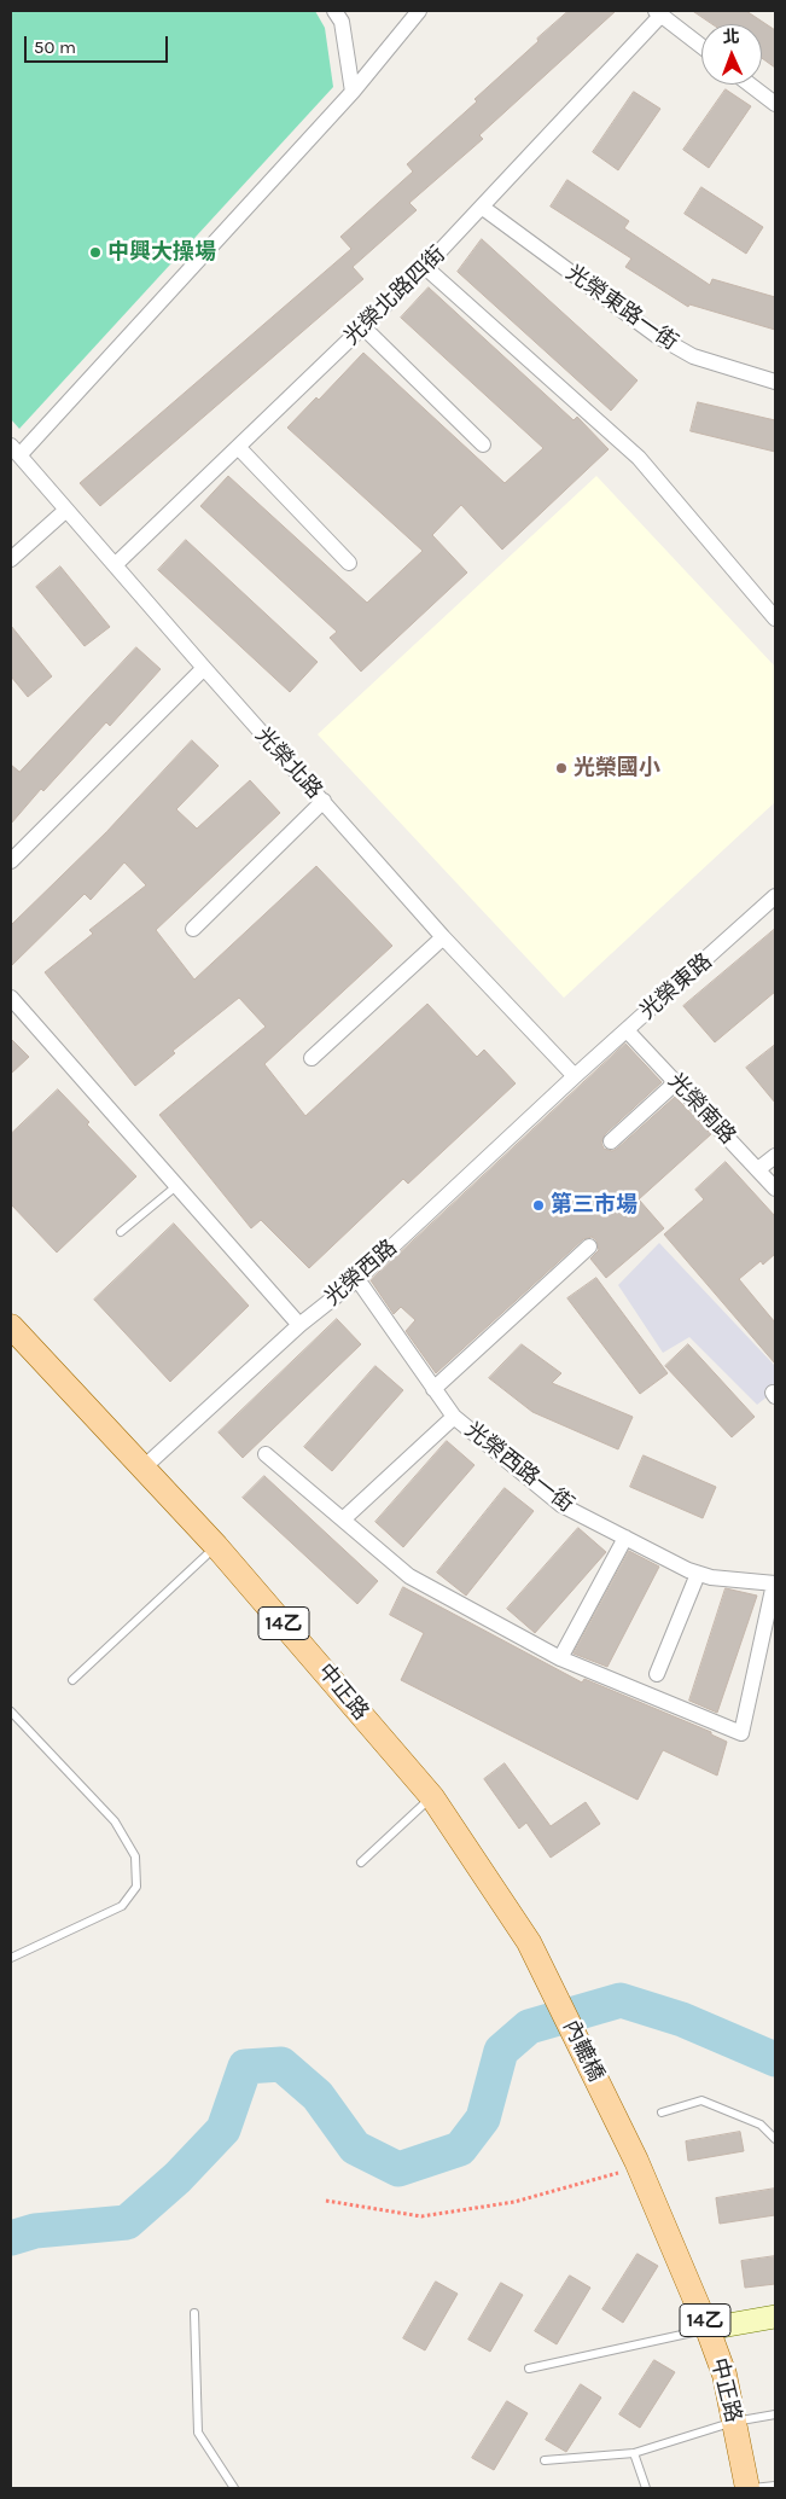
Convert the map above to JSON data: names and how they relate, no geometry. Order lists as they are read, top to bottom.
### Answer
{
  "streets": {
    "main road": ["14乙", "中正路", "內轆橋"],
    "street": [
      "光榮北路四街",
      "光榮東路一街",
      "光榮北路",
      "光榮東路",
      "光榮南路",
      "光榮西路",
      "光榮西路一街"
    ]
  },
  "crossings": [
    ["光榮北路四街", "光榮東路一街"],
    ["光榮北路四街", "光榮北路"],
    ["光榮北路", "光榮東路"],
    ["光榮北路", "光榮西路"],
    ["光榮東路", "光榮南路"],
    ["光榮東路", "光榮西路"],
    ["光榮西路", "光榮西路一街"],
    ["光榮西路", "中正路"],
    ["中正路", "內轆橋"]
  ],
  "places": ["中興大操場", "光榮國小", "第三市場"],
  "scale_bar": "50 m",
  "north": "top"
}
